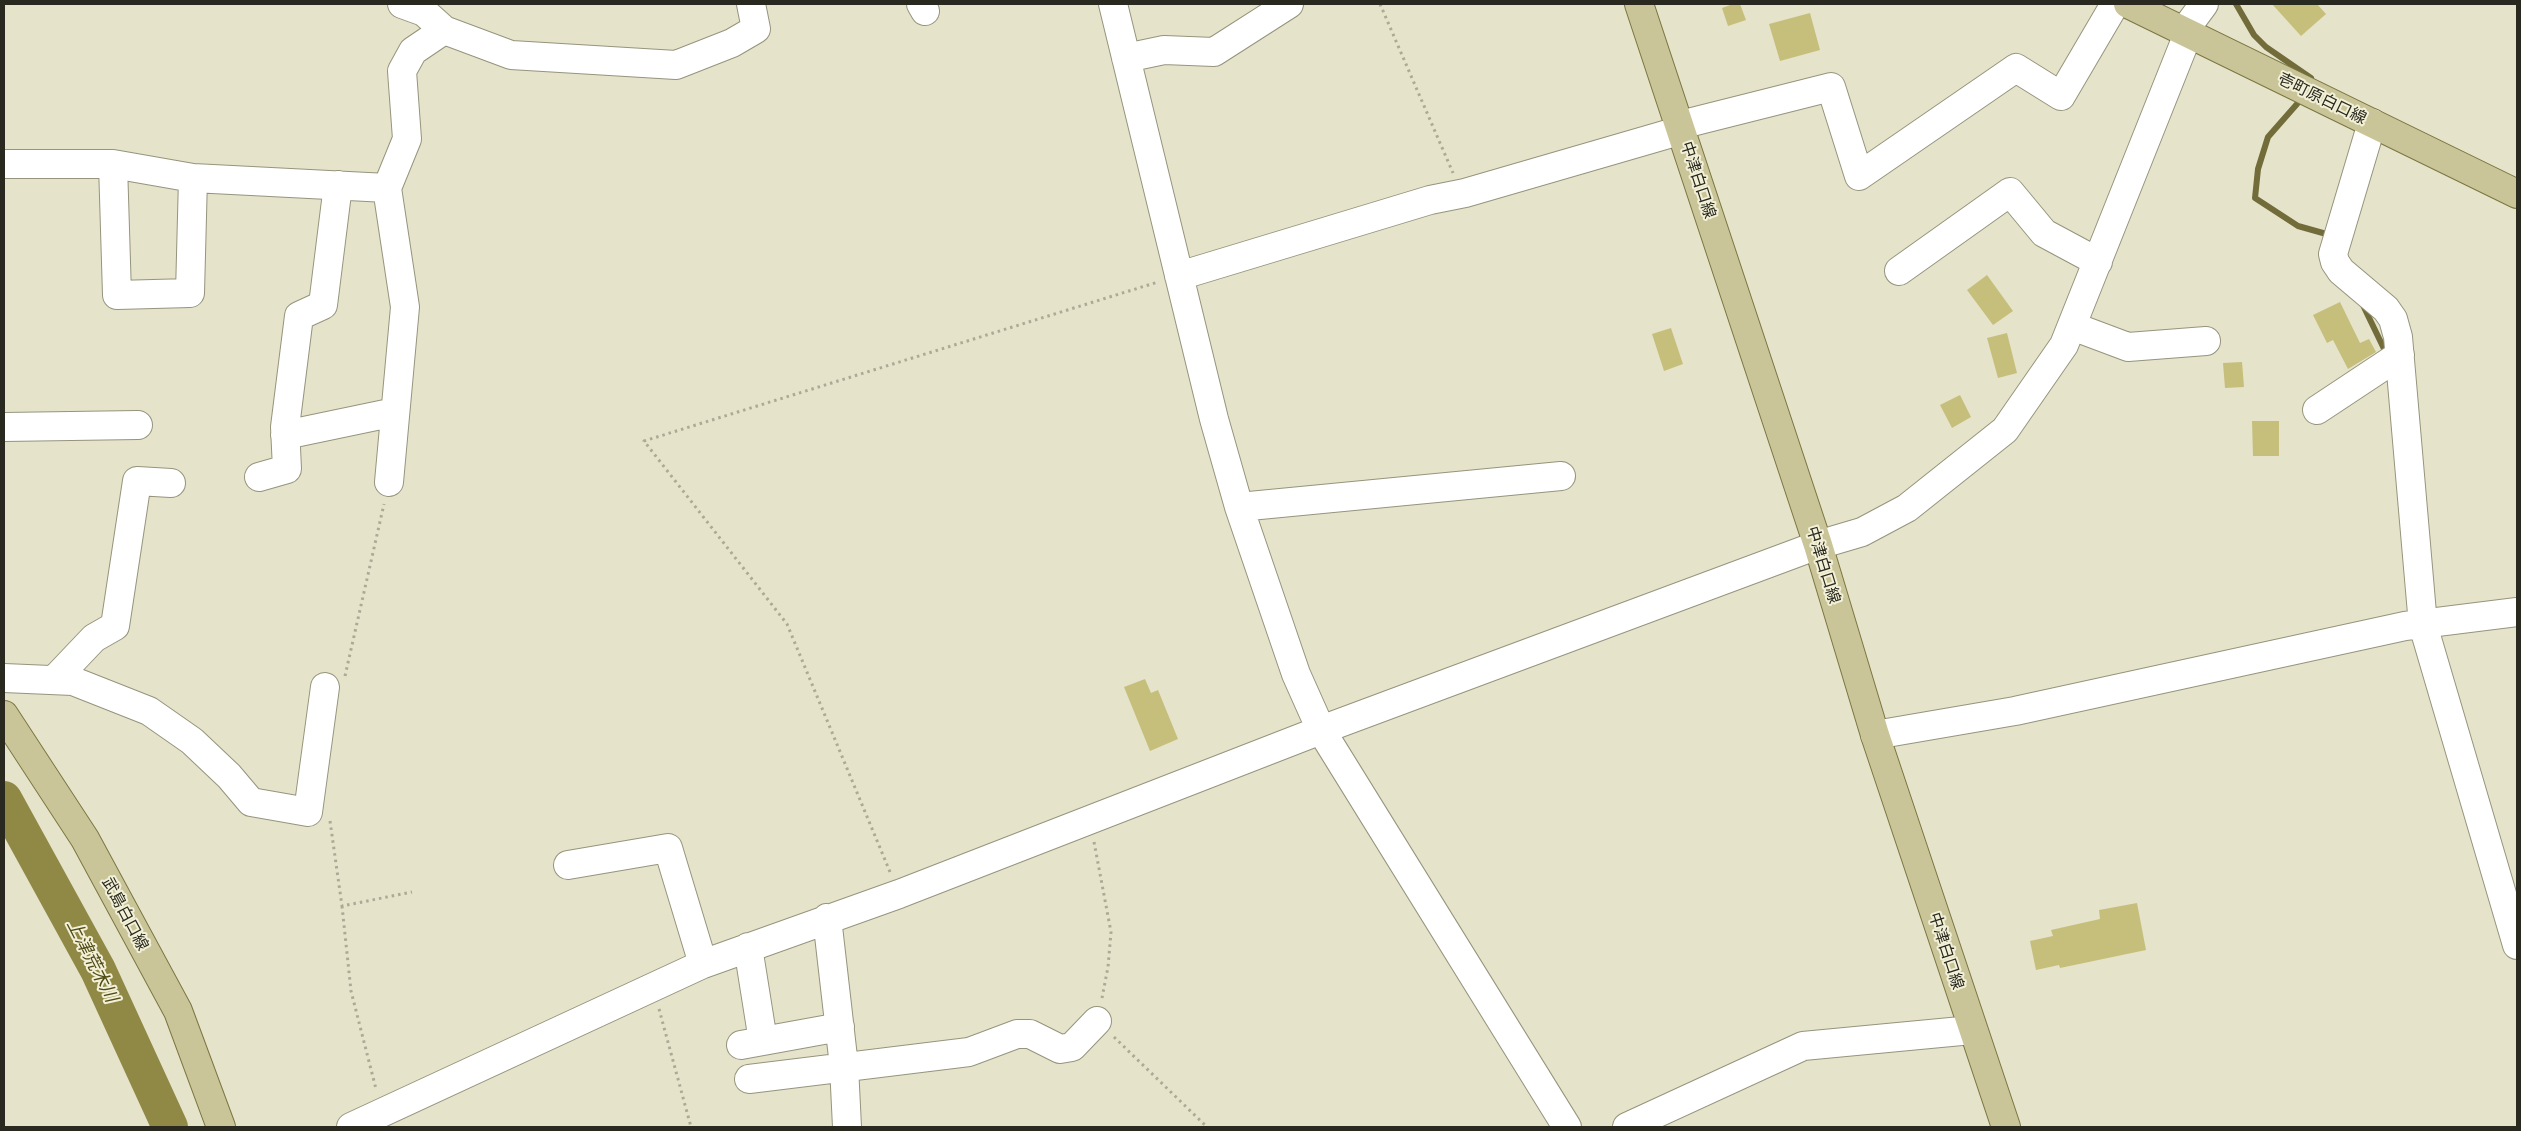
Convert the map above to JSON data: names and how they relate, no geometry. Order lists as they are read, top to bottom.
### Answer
{
  "streets": {
    "main road": ["壱町原白口線", "中津白口線", "武島白口線"]
  },
  "water": ["上津荒木川"]
}
